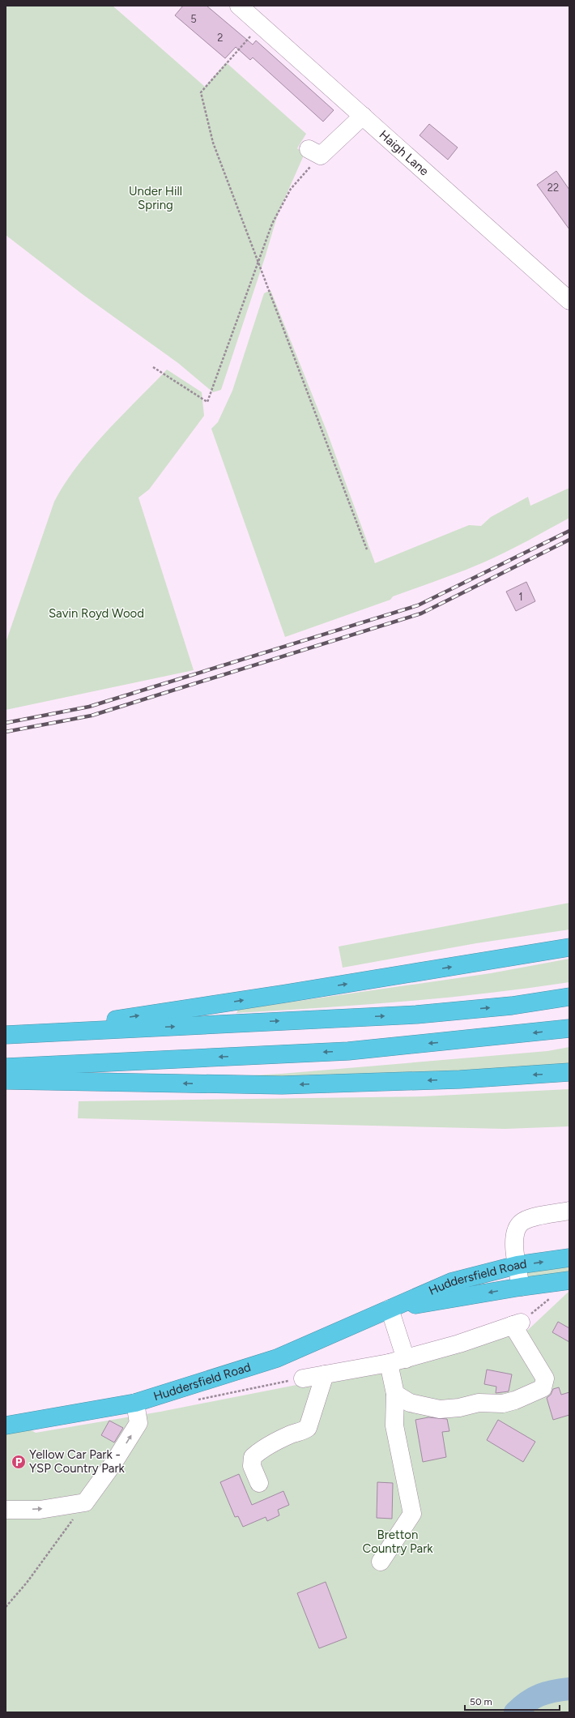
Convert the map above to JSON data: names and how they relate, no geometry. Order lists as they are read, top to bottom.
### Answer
{
  "streets": {
    "highway": ["Huddersfield Road"],
    "street": ["Haigh Lane"]
  },
  "parks": ["Under Hill Spring", "Savin Royd Wood", "Bretton Country Park"],
  "places": {
    "parking": ["Yellow Car Park - YSP Country Park"]
  },
  "house_numbers": [
    "5",
    "2",
    "22",
    "1"
  ],
  "scale_bar": "50 m"
}
